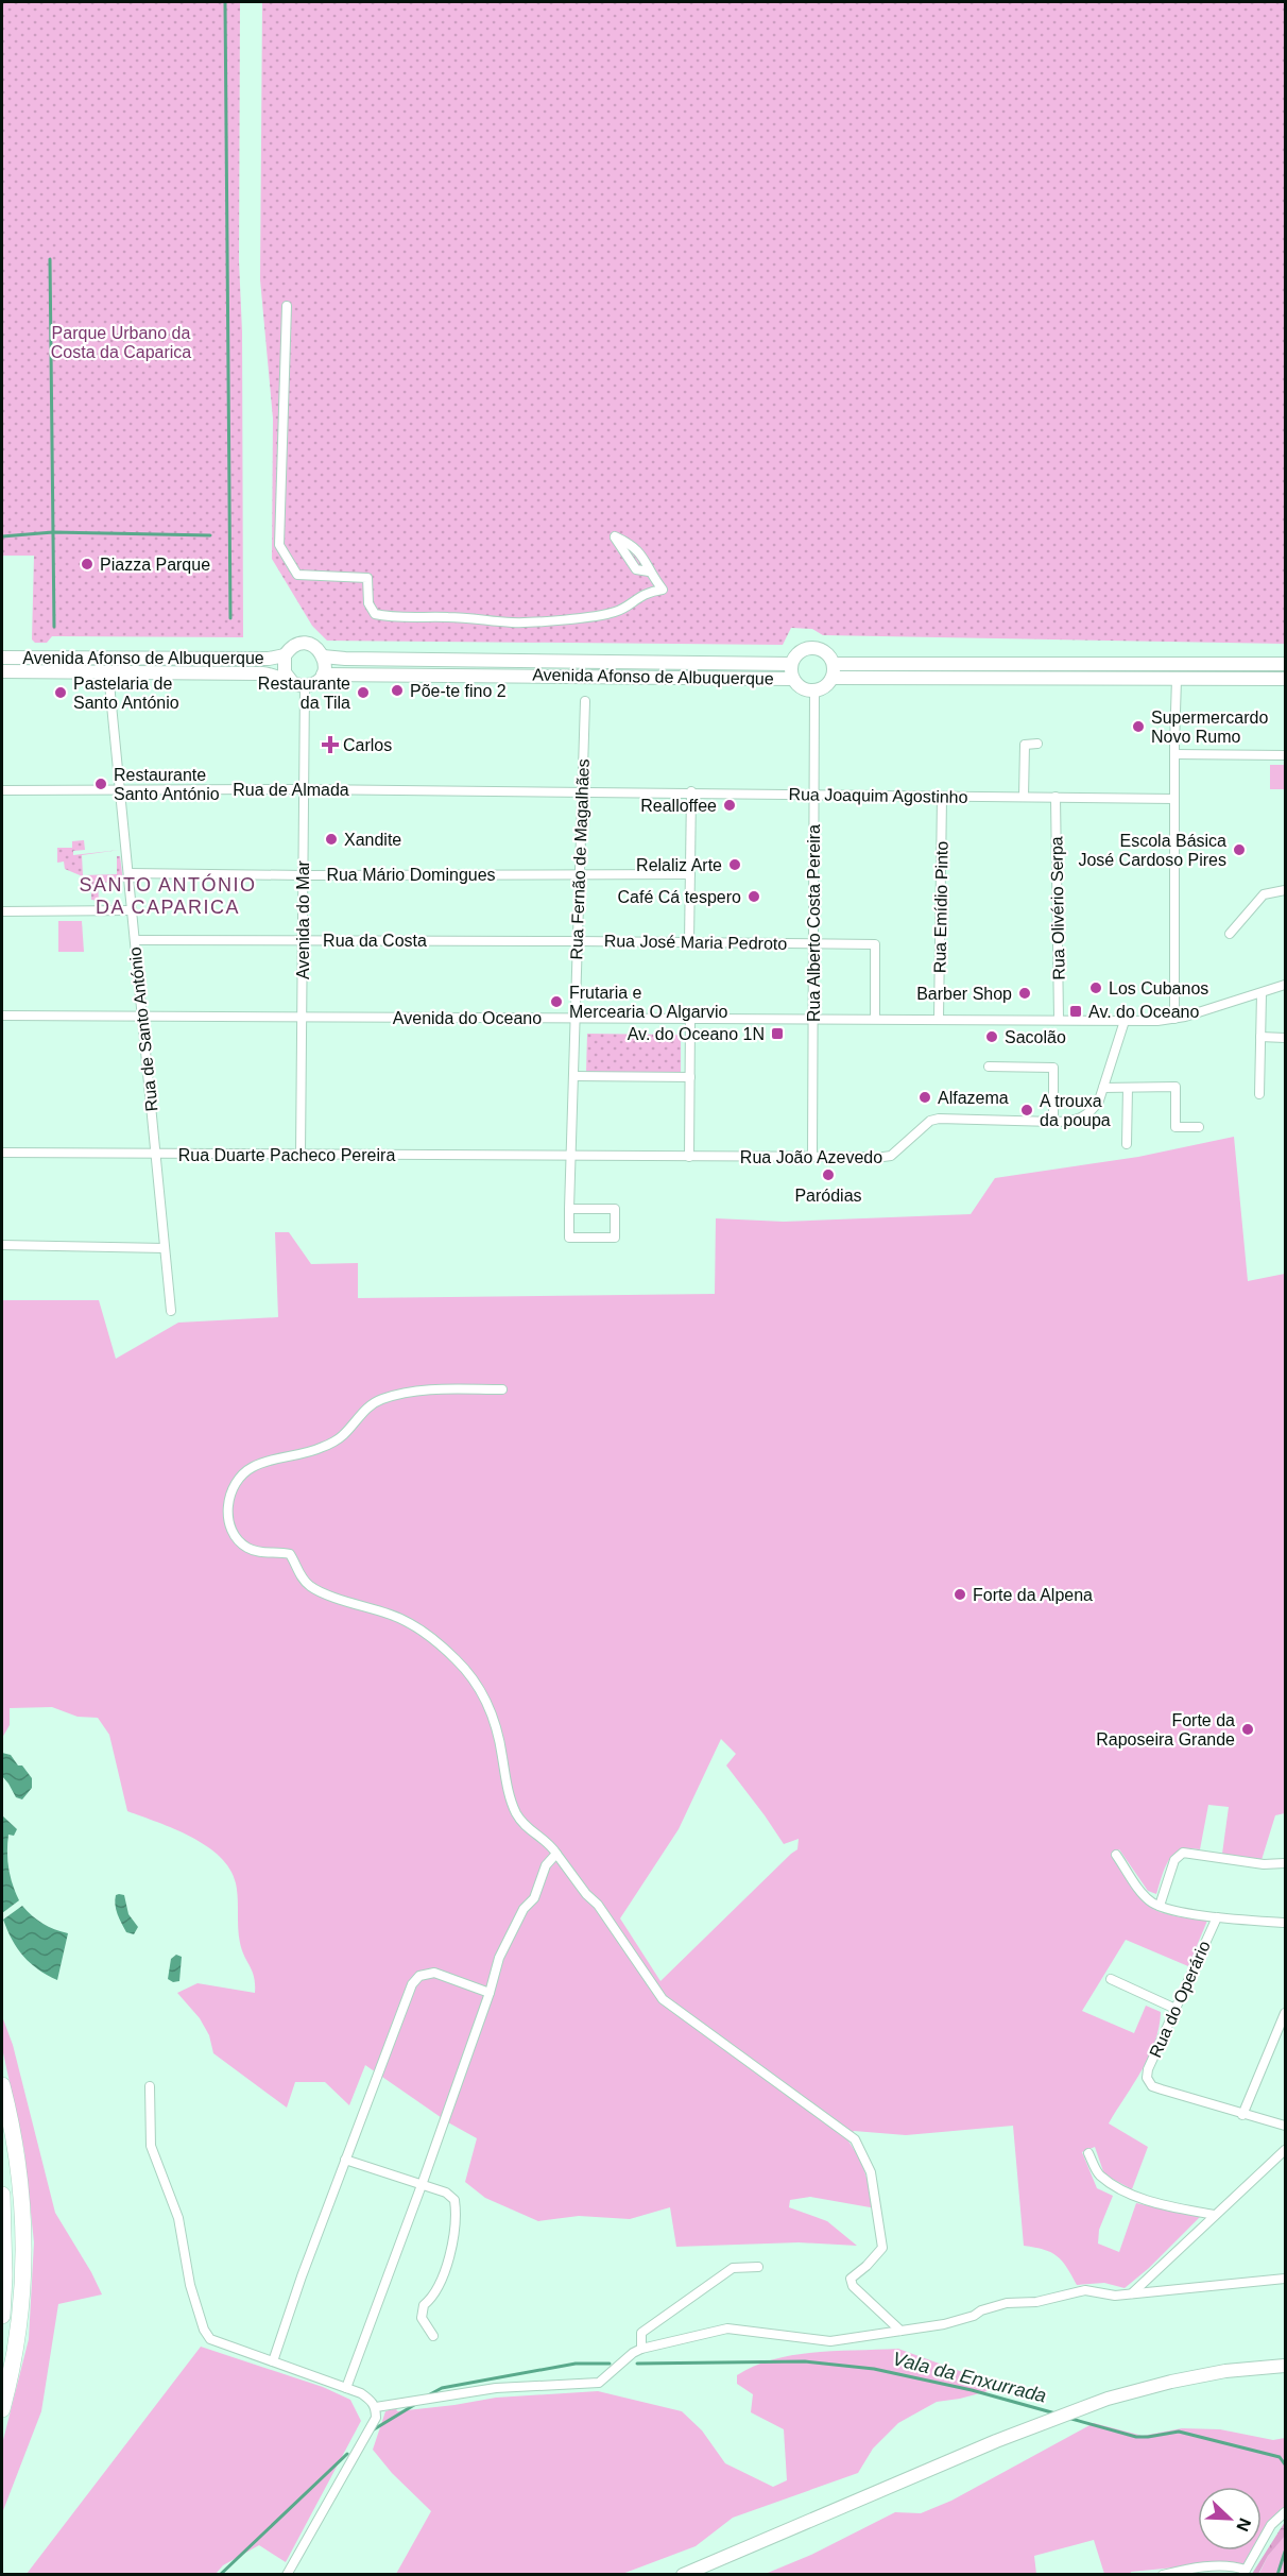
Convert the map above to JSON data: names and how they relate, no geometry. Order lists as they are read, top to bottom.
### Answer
{
  "streets": {
    "main road": ["Avenida Afonso de Albuquerque"],
    "street": [
      "Rua de Almada",
      "Rua Joaquim Agostinho",
      "Rua Fernão de Magalhães",
      "Rua Mário Domingues",
      "Rua Emídio Pinto",
      "Rua Olivério Serpa",
      "Avenida do Mar",
      "Rua Alberto Costa Pereira",
      "Rua da Costa",
      "Rua José Maria Pedroto",
      "Avenida do Oceano",
      "Rua de Santo António",
      "Rua Duarte Pacheco Pereira",
      "Rua João Azevedo",
      "Rua do Operário"
    ]
  },
  "crossings": [
    ["Avenida Afonso de Albuquerque", "Avenida do Mar"],
    ["Avenida Afonso de Albuquerque", "Rua Alberto Costa Pereira"],
    ["Avenida Afonso de Albuquerque", "Rua de Santo António"],
    ["Rua de Almada", "Rua Joaquim Agostinho"],
    ["Rua de Almada", "Rua Fernão de Magalhães"],
    ["Rua de Almada", "Avenida do Mar"],
    ["Rua de Almada", "Rua de Santo António"],
    ["Rua Joaquim Agostinho", "Rua Fernão de Magalhães"],
    ["Rua Joaquim Agostinho", "Rua Emídio Pinto"],
    ["Rua Joaquim Agostinho", "Rua Olivério Serpa"],
    ["Rua Joaquim Agostinho", "Rua Alberto Costa Pereira"],
    ["Rua Fernão de Magalhães", "Rua Mário Domingues"],
    ["Rua Fernão de Magalhães", "Rua da Costa"],
    ["Rua Fernão de Magalhães", "Rua José Maria Pedroto"],
    ["Rua Fernão de Magalhães", "Avenida do Oceano"],
    ["Rua Fernão de Magalhães", "Rua Duarte Pacheco Pereira"],
    ["Rua Fernão de Magalhães", "Rua João Azevedo"],
    ["Rua Mário Domingues", "Avenida do Mar"],
    ["Rua Mário Domingues", "Rua de Santo António"],
    ["Rua Emídio Pinto", "Avenida do Oceano"],
    ["Rua Olivério Serpa", "Avenida do Oceano"],
    ["Avenida do Mar", "Rua da Costa"],
    ["Avenida do Mar", "Avenida do Oceano"],
    ["Avenida do Mar", "Rua Duarte Pacheco Pereira"],
    ["Rua Alberto Costa Pereira", "Rua José Maria Pedroto"],
    ["Rua Alberto Costa Pereira", "Avenida do Oceano"],
    ["Rua Alberto Costa Pereira", "Rua João Azevedo"],
    ["Rua da Costa", "Rua José Maria Pedroto"],
    ["Rua da Costa", "Rua de Santo António"],
    ["Rua José Maria Pedroto", "Avenida do Oceano"],
    ["Avenida do Oceano", "Rua de Santo António"],
    ["Avenida do Oceano", "Rua João Azevedo"],
    ["Rua de Santo António", "Rua Duarte Pacheco Pereira"],
    ["Rua Duarte Pacheco Pereira", "Rua João Azevedo"]
  ],
  "districts": ["SANTO ANTÓNIO DA CAPARICA"],
  "water": ["Vala da Enxurrada"],
  "parks": ["Parque Urbano da Costa da Caparica"],
  "places": {
    "other": [
      "Piazza Parque",
      "Põe-te fino 2",
      "Pastelaria de Santo António",
      "Restaurante da Tila",
      "Supermercardo Novo Rumo",
      "Restaurante Santo António",
      "Realloffee",
      "Xandite",
      "Escola Básica José Cardoso Pires",
      "Relaliz Arte",
      "Café Cá tespero",
      "Los Cubanos",
      "Barber Shop",
      "Frutaria e Mercearia O Algarvio",
      "Sacolão",
      "Alfazema",
      "A trouxa da poupa",
      "Paródias",
      "Forte da Alpena",
      "Forte da Raposeira Grande"
    ],
    "health": ["Carlos"],
    "transit": ["Av. do Oceano", "Av. do Oceano 1N"]
  },
  "north": "bottom right"
}
